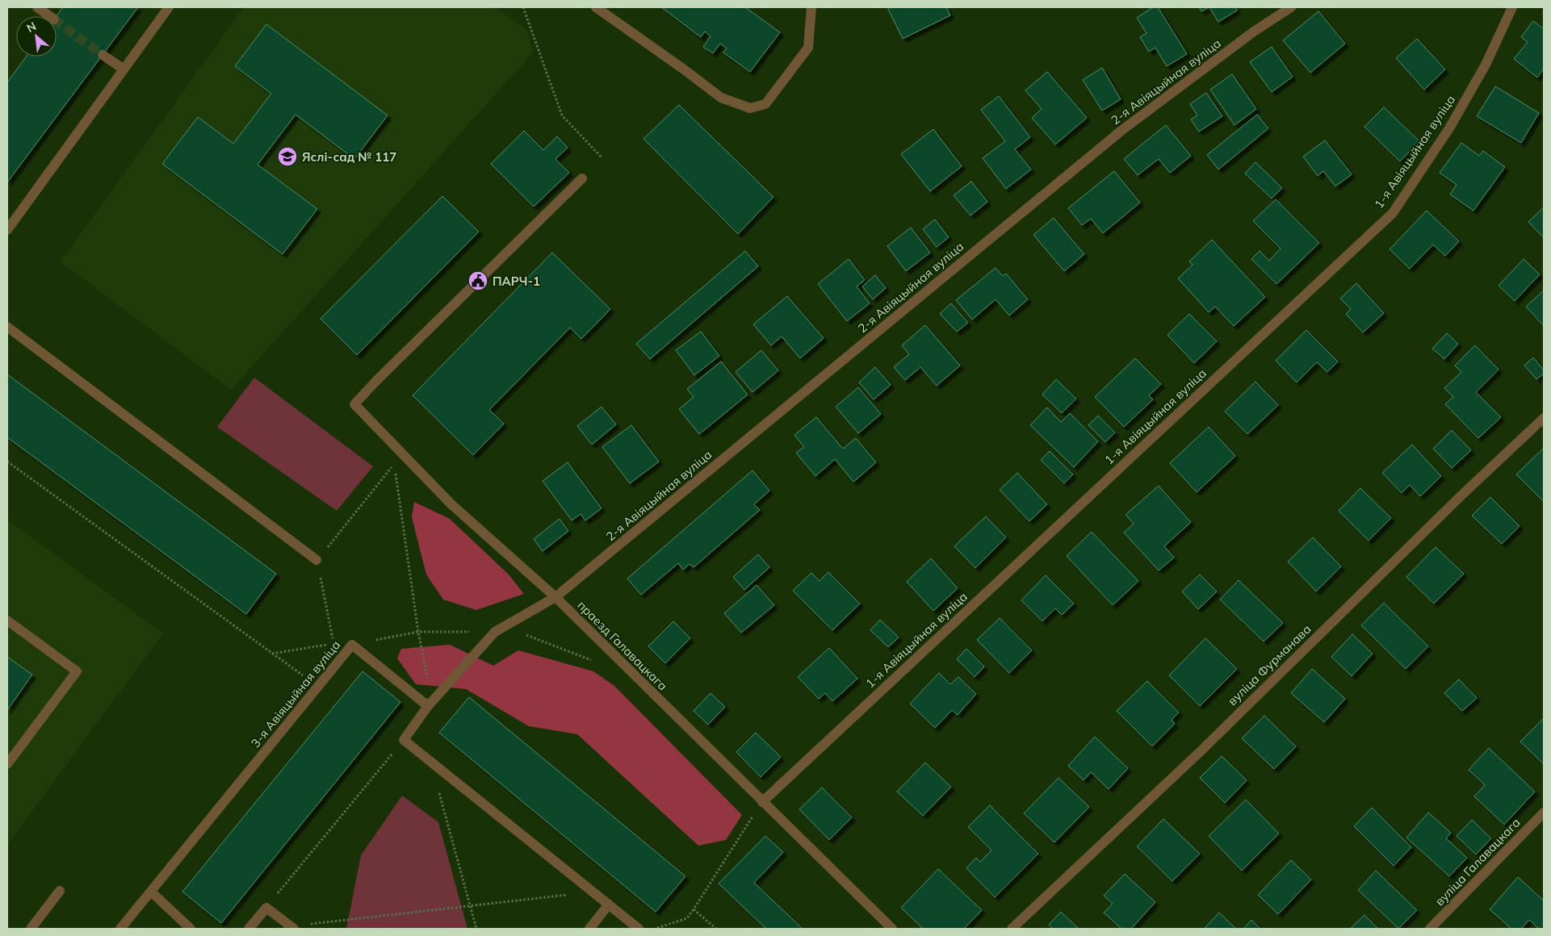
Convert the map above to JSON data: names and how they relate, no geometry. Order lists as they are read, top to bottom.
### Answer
{
  "streets": {
    "street": [
      "2-я Авіяцыйная вуліца",
      "1-я Авіяцыйная вуліца",
      "праезд Галавацкага",
      "вуліца Фурманава",
      "3-я Авіяцыйная вуліца",
      "вуліца Галавацкага"
    ]
  },
  "crossings": [
    ["2-я Авіяцыйная вуліца", "праезд Галавацкага"],
    ["1-я Авіяцыйная вуліца", "праезд Галавацкага"]
  ],
  "places": {
    "school or university": ["Яслі-сад № 117"],
    "public building": ["ПАРЧ-1"]
  },
  "north": "top left"
}
